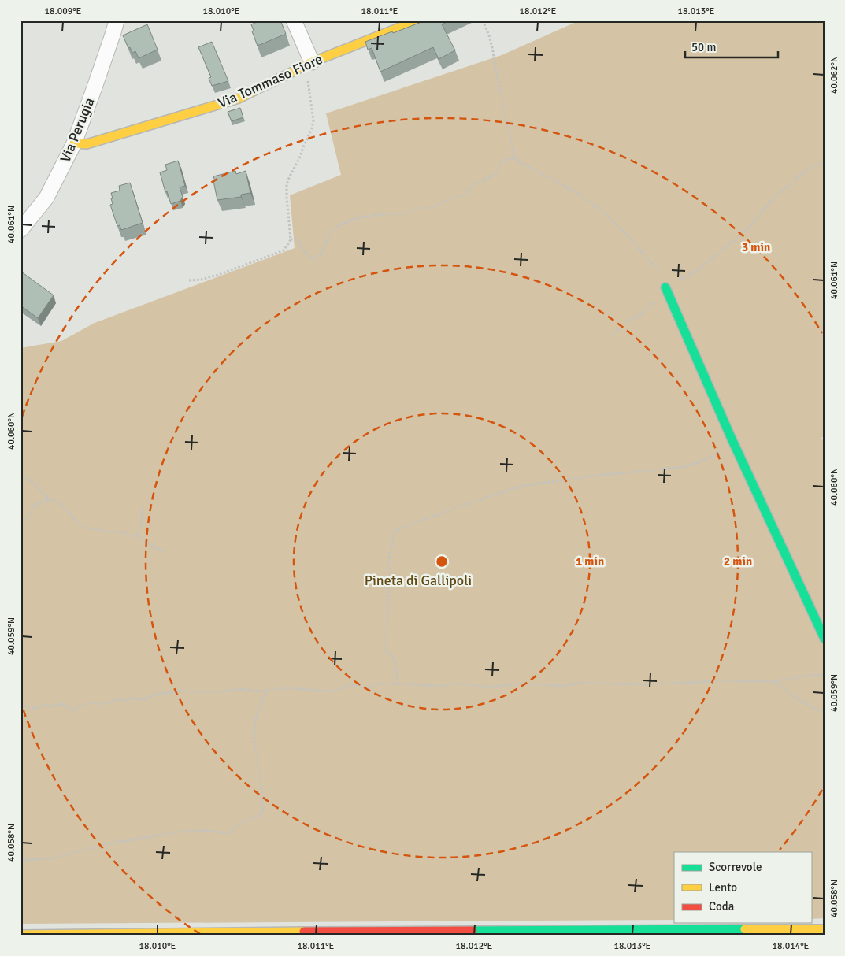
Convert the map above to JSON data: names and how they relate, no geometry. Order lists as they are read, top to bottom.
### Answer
{
  "streets": {
    "main road": ["Via Tommaso Fiore"],
    "street": ["Via Perugia"]
  },
  "crossings": [
    ["Via Tommaso Fiore", "Via Perugia"]
  ],
  "parks": ["Pineta di Gallipoli"],
  "legend": ["Scorrevole", "Lento", "Coda"],
  "scale_bar": "50 m",
  "coordinates": [
    "18.009°E",
    "18.010°E",
    "18.011°E",
    "18.012°E",
    "18.013°E",
    "40.062°N",
    "40.061°N",
    "40.060°N",
    "40.059°N",
    "40.058°N",
    "18.014°E"
  ],
  "rings": ["3 min", "1 min", "2 min"]
}
